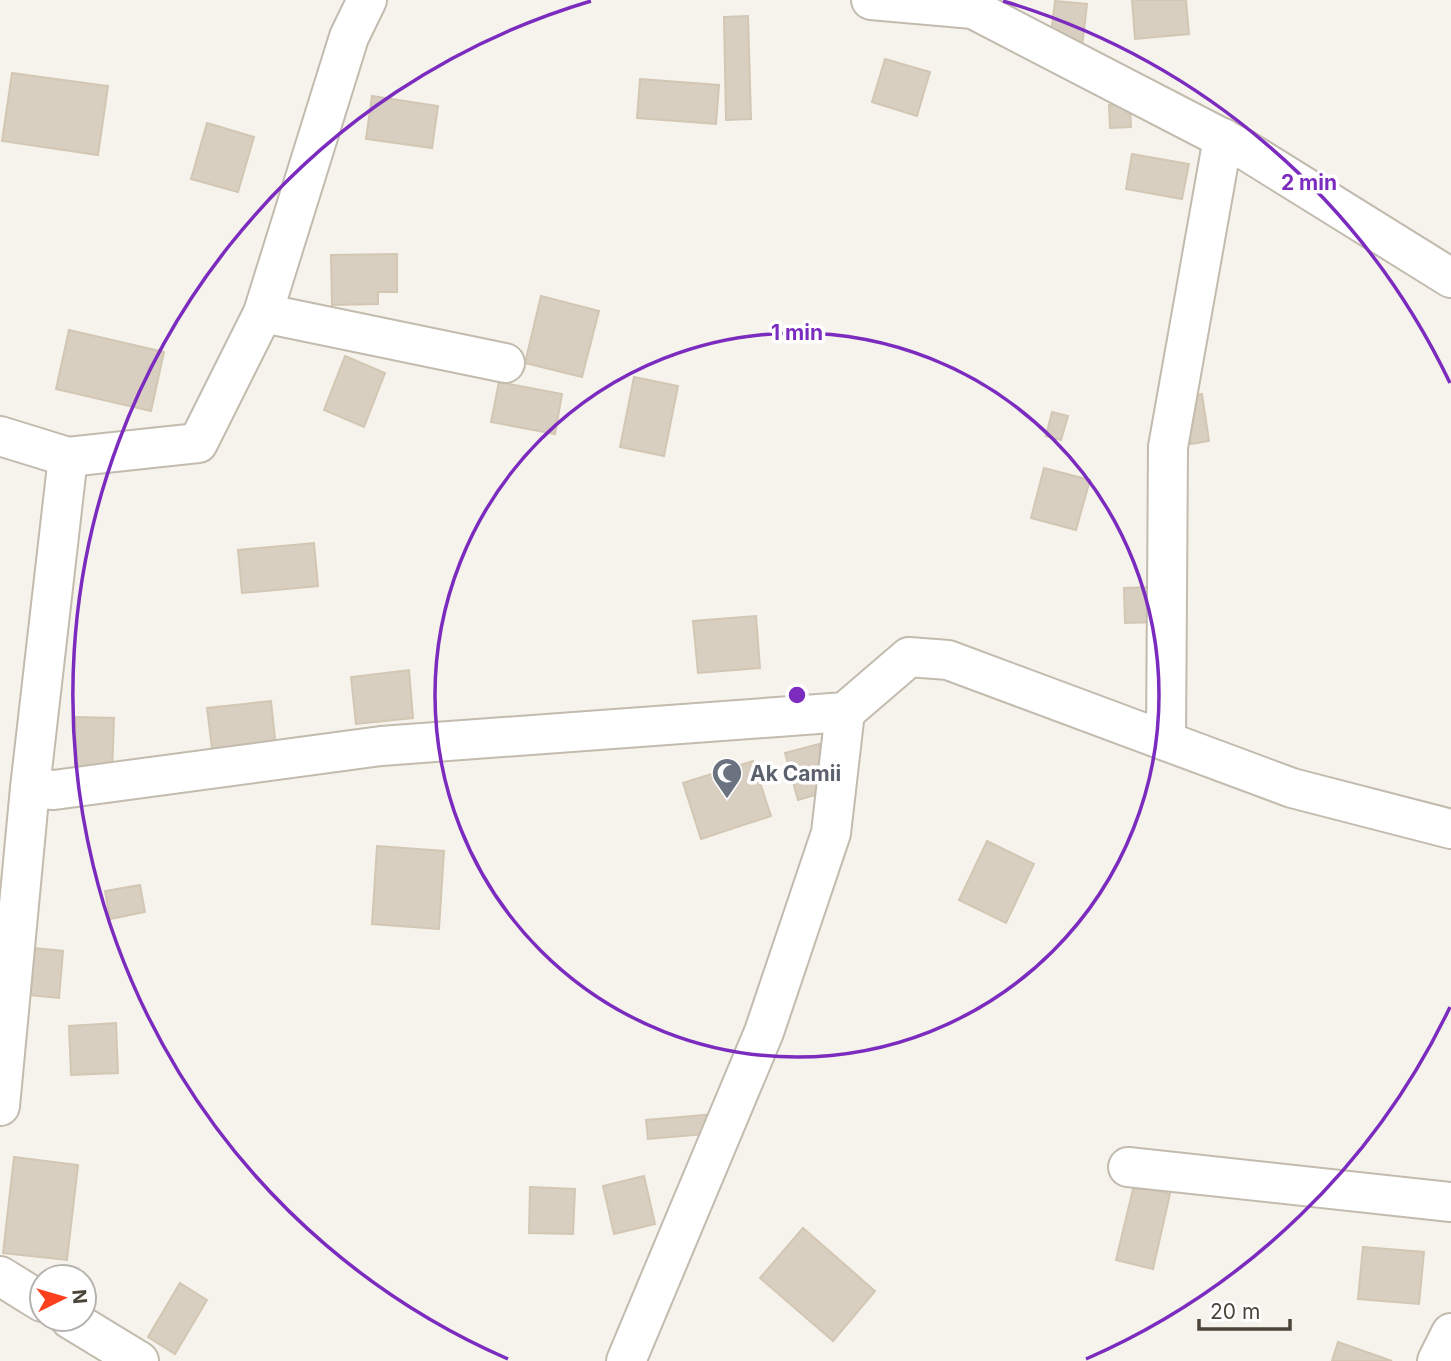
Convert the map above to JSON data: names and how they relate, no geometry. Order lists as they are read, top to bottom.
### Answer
{
  "places": {
    "mosque": ["Ak Camii"]
  },
  "scale_bar": "20 m",
  "north": "right",
  "rings": ["2 min", "1 min"]
}
